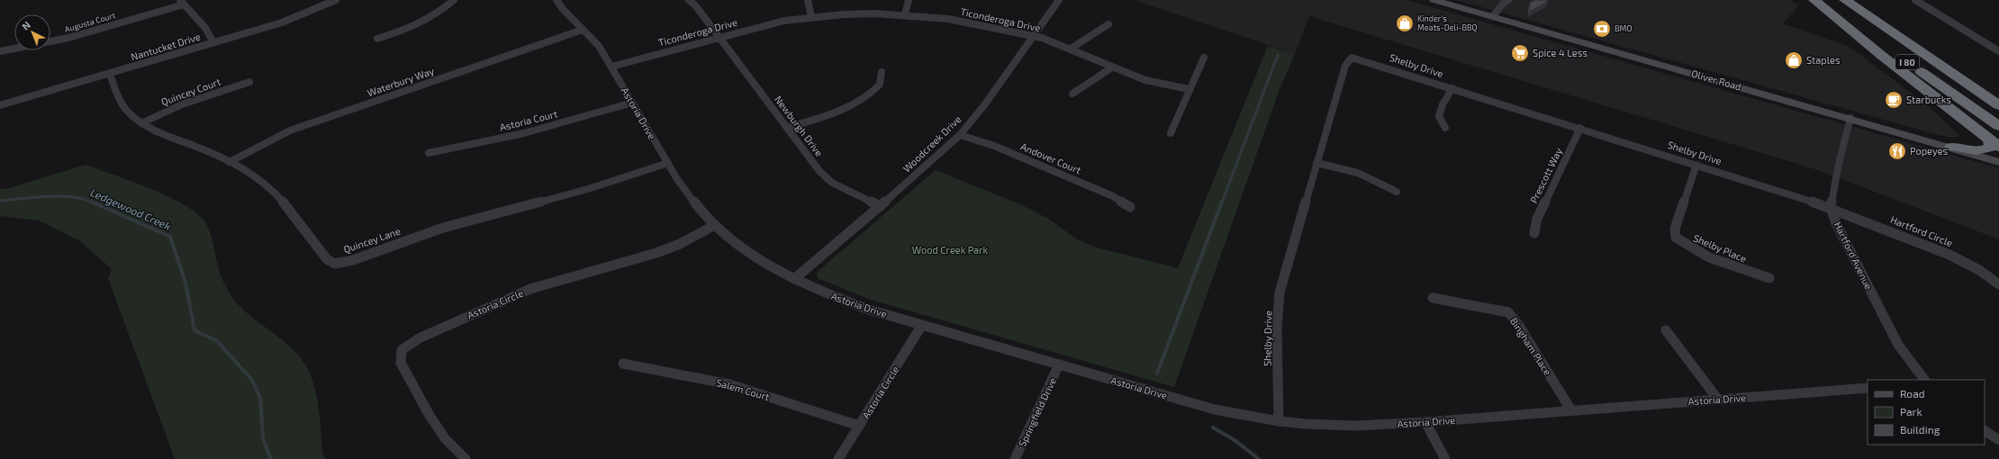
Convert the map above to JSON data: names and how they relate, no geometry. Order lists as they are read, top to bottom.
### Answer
{
  "streets": {
    "highway": ["I 80"],
    "street": [
      "Ticonderoga Drive",
      "Augusta Court",
      "Nantucket Drive",
      "Shelby Drive",
      "Oliver Road",
      "Waterbury Way",
      "Quincey Court",
      "Astoria Drive",
      "Astoria Court",
      "Newburgh Drive",
      "Woodcreek Drive",
      "Andover Court",
      "Prescott Way",
      "Hartford Circle",
      "Quincey Lane",
      "Shelby Place",
      "Hartford Avenue",
      "Astoria Circle",
      "Bingham Place",
      "Salem Court",
      "Springfield Drive"
    ]
  },
  "crossings": [
    ["Ticonderoga Drive", "Astoria Drive"],
    ["Ticonderoga Drive", "Newburgh Drive"],
    ["Ticonderoga Drive", "Woodcreek Drive"],
    ["Nantucket Drive", "Quincey Lane"],
    ["Shelby Drive", "Astoria Drive"],
    ["Shelby Drive", "Prescott Way"],
    ["Shelby Drive", "Hartford Circle"],
    ["Shelby Drive", "Shelby Place"],
    ["Shelby Drive", "Hartford Avenue"],
    ["Waterbury Way", "Astoria Drive"],
    ["Waterbury Way", "Quincey Lane"],
    ["Quincey Court", "Quincey Lane"],
    ["Astoria Drive", "Astoria Court"],
    ["Astoria Drive", "Woodcreek Drive"],
    ["Astoria Drive", "Quincey Lane"],
    ["Astoria Drive", "Astoria Circle"],
    ["Astoria Drive", "Bingham Place"],
    ["Astoria Drive", "Springfield Drive"],
    ["Newburgh Drive", "Woodcreek Drive"],
    ["Woodcreek Drive", "Andover Court"],
    ["Hartford Circle", "Hartford Avenue"],
    ["Astoria Circle", "Salem Court"]
  ],
  "water": ["Ledgewood Creek"],
  "parks": ["Wood Creek Park"],
  "places": {
    "shop": ["Kinder's Meats-Deli-BBQ", "Staples"],
    "bank": ["BMO"],
    "supermarket": ["Spice 4 Less"],
    "cafe": ["Starbucks"],
    "restaurant": ["Popeyes"]
  },
  "legend": ["Road", "Park", "Building"],
  "north": "top left"
}
